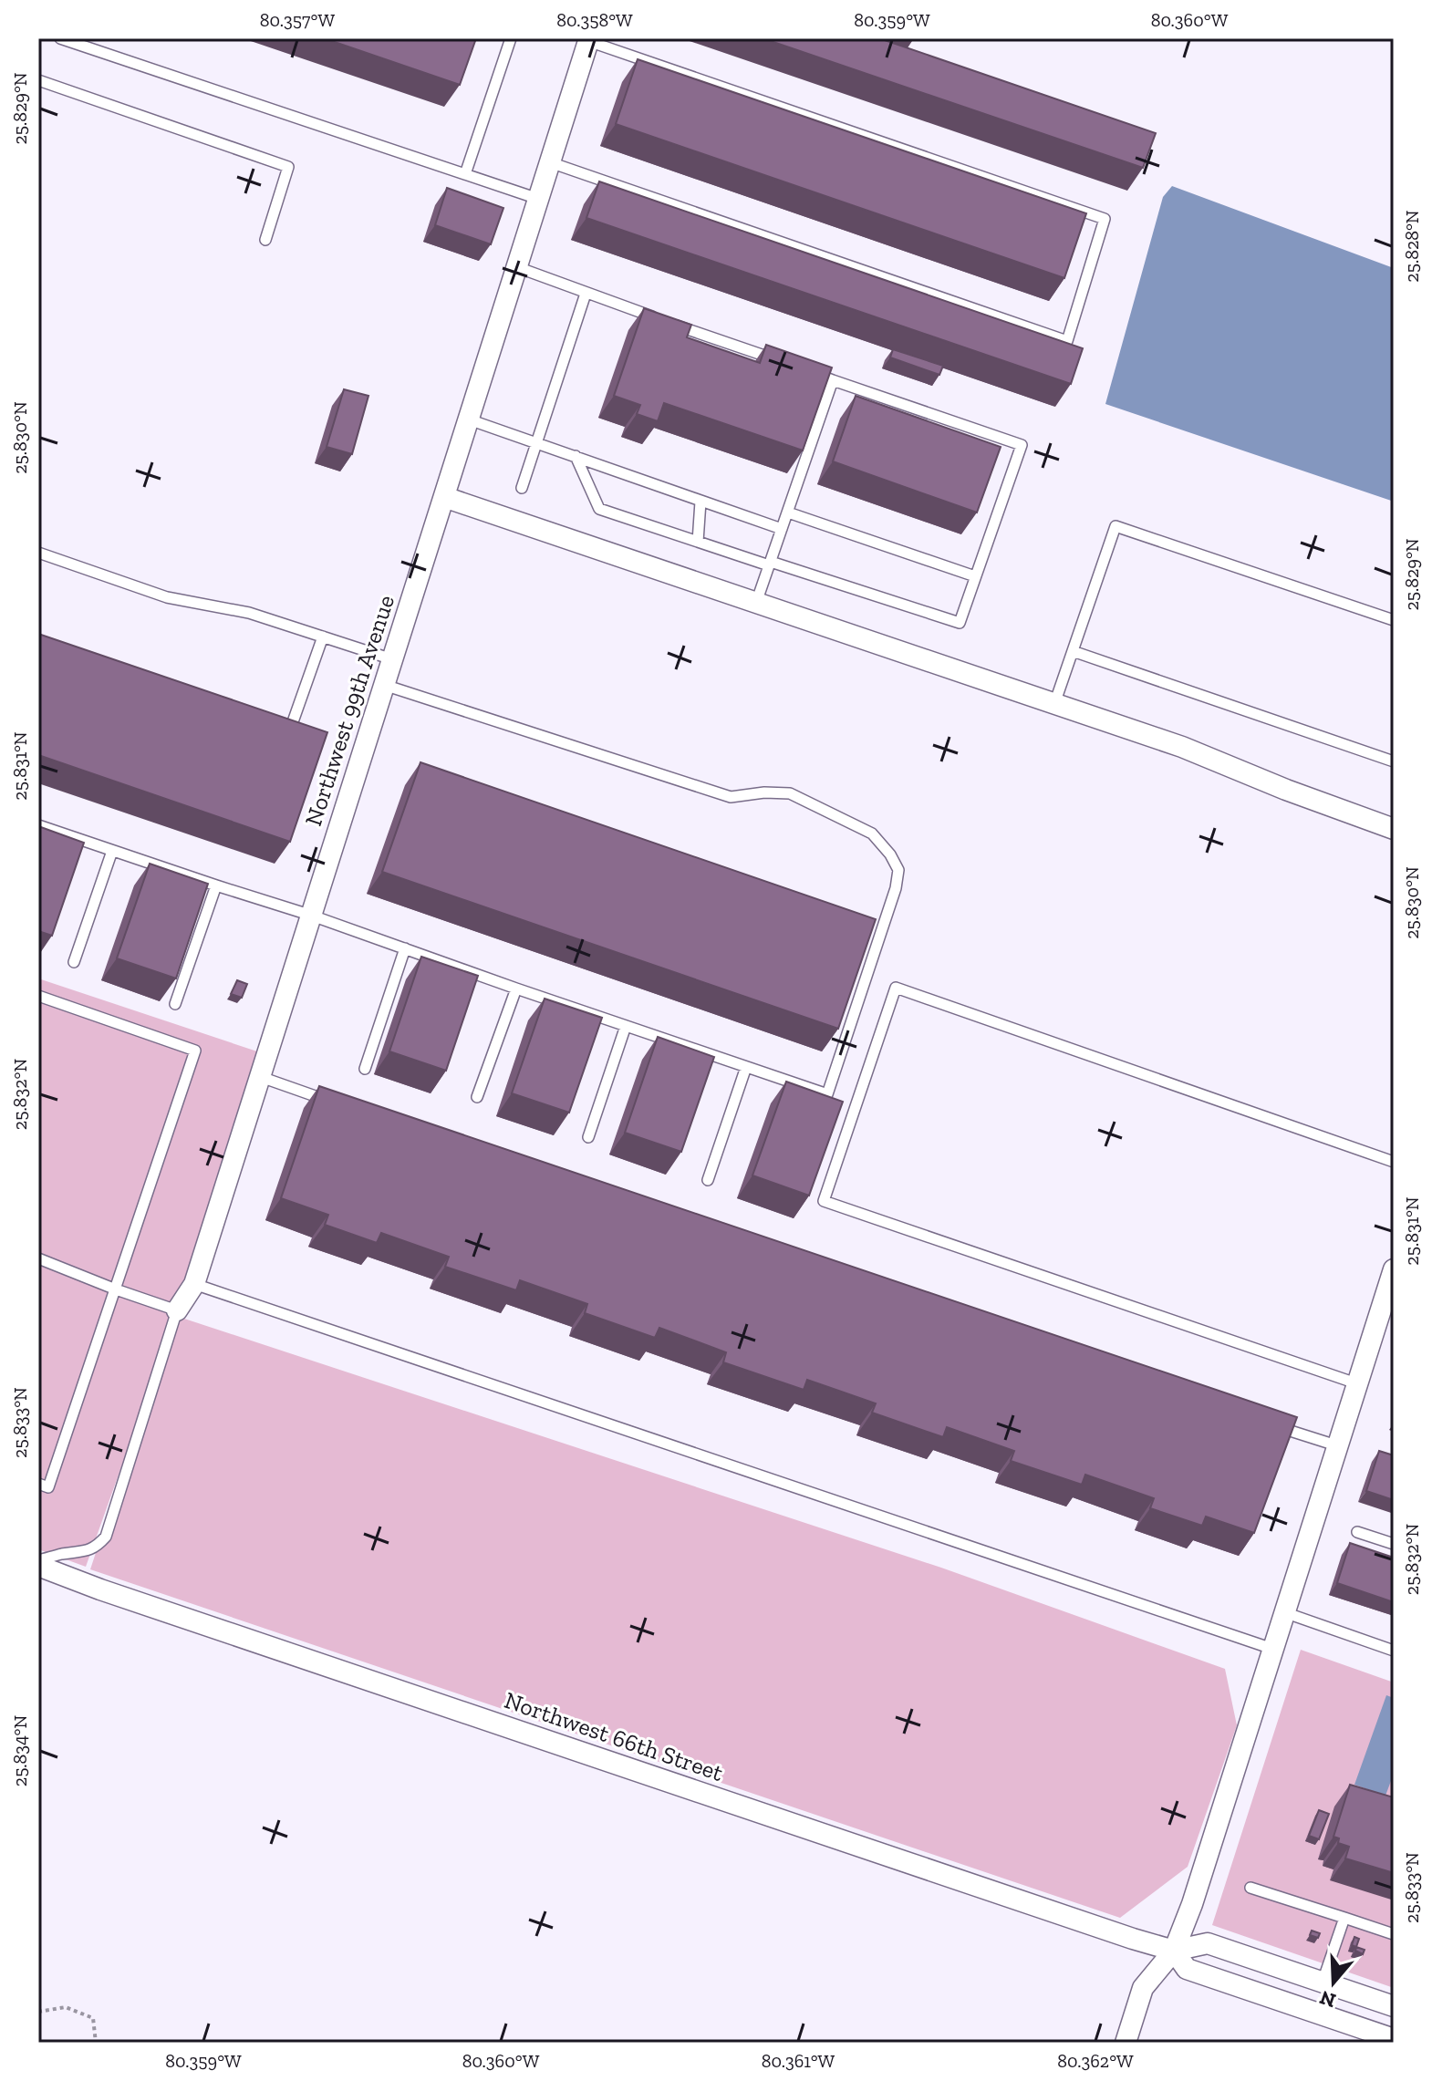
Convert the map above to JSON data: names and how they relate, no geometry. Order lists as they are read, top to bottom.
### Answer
{
  "streets": {
    "street": ["Northwest 99th Avenue", "Northwest 66th Street"]
  },
  "north": "bottom",
  "coordinates": [
    "80.357°W",
    "80.358°W",
    "80.359°W",
    "80.360°W",
    "25.829°N",
    "25.828°N",
    "25.830°N",
    "25.831°N",
    "25.832°N",
    "25.833°N",
    "25.834°N",
    "80.361°W",
    "80.362°W"
  ]
}
